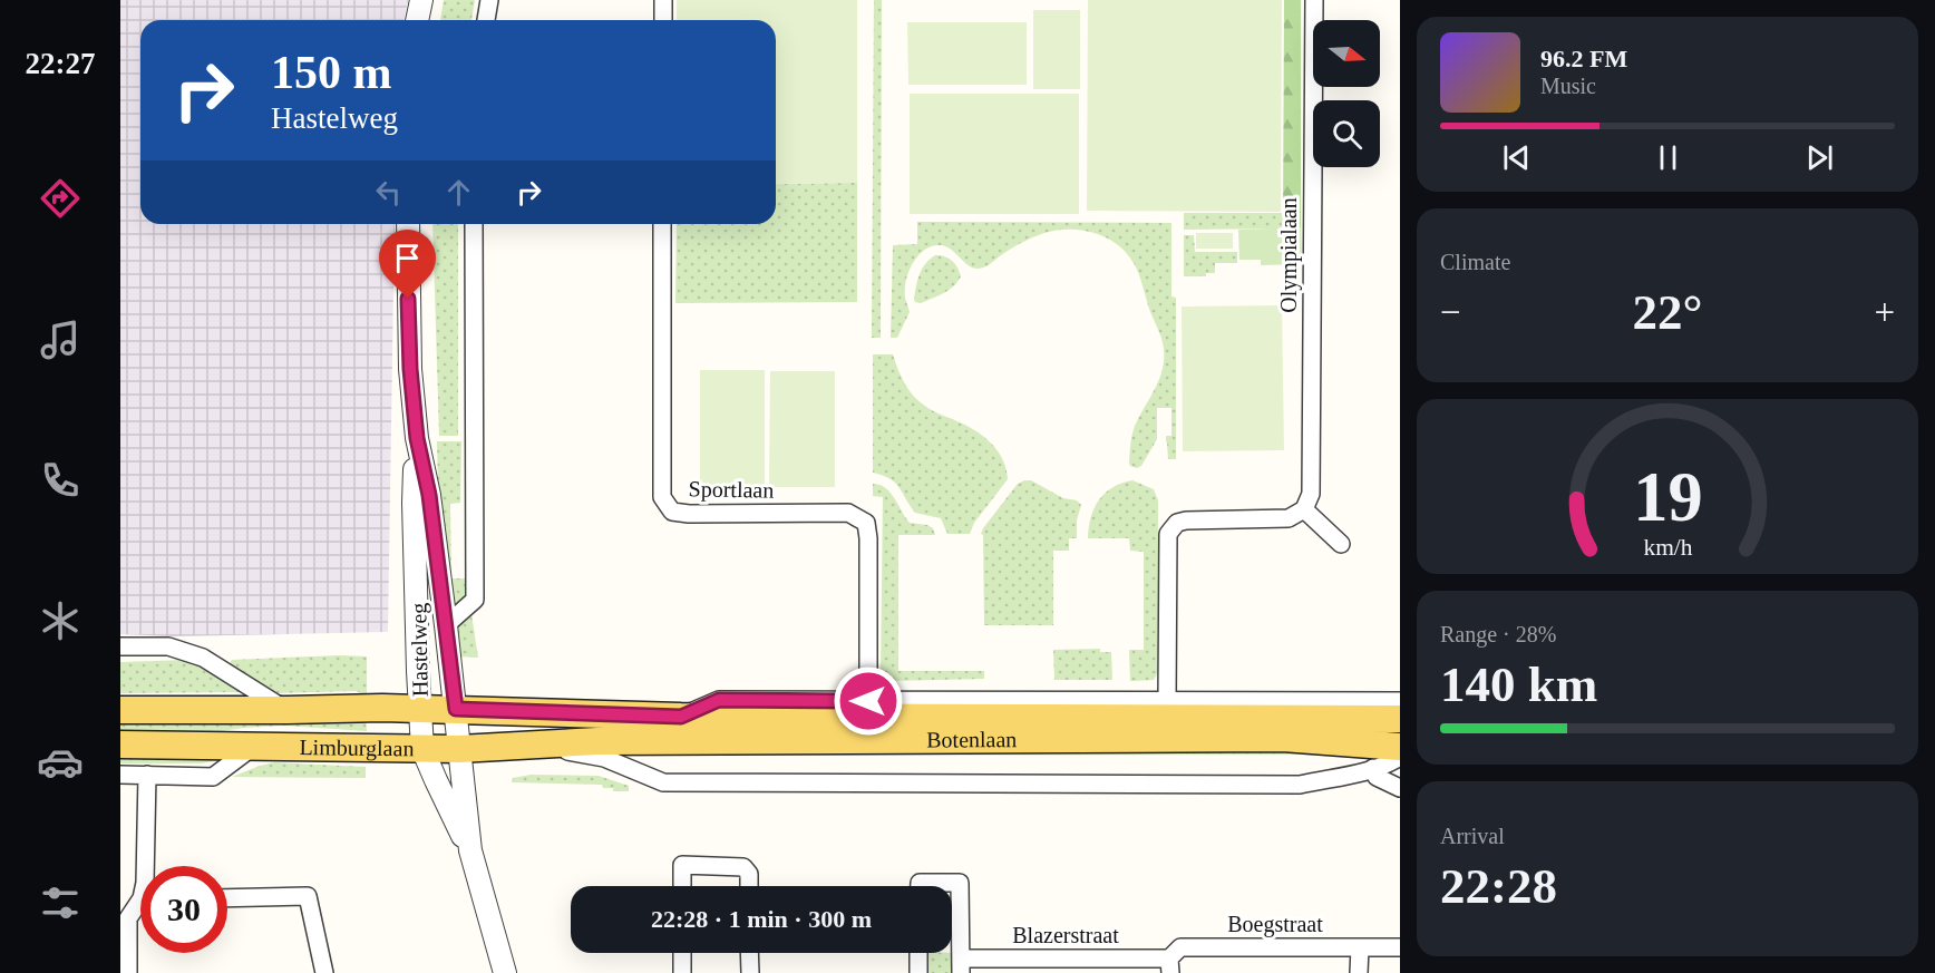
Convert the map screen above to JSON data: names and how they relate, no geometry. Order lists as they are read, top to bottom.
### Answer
{
  "streets": {
    "main road": ["Botenlaan", "Limburglaan"],
    "street": [
      "Olympialaan",
      "Sportlaan",
      "Hastelweg",
      "Boegstraat",
      "Blazerstraat"
    ]
  },
  "crossings": [
    ["Sportlaan", "Botenlaan"],
    ["Hastelweg", "Botenlaan"],
    ["Hastelweg", "Limburglaan"],
    ["Botenlaan", "Limburglaan"],
    ["Boegstraat", "Blazerstraat"]
  ],
  "north": "right",
  "page": {
    "tabs": "22:27",
    "turn": ["150 m", "Hastelweg"],
    "song": ["96.2 FM", "Music"],
    "tile": [
      "Climate",
      ["Range · 28%", "140 km"],
      ["Arrival", "22:28"]
    ],
    "heat": ["−", "22°", "+"],
    "limit": "30",
    "trip": "22:28 · 1 min · 300 m",
    "gauge": ["19", "km/h"]
  }
}
